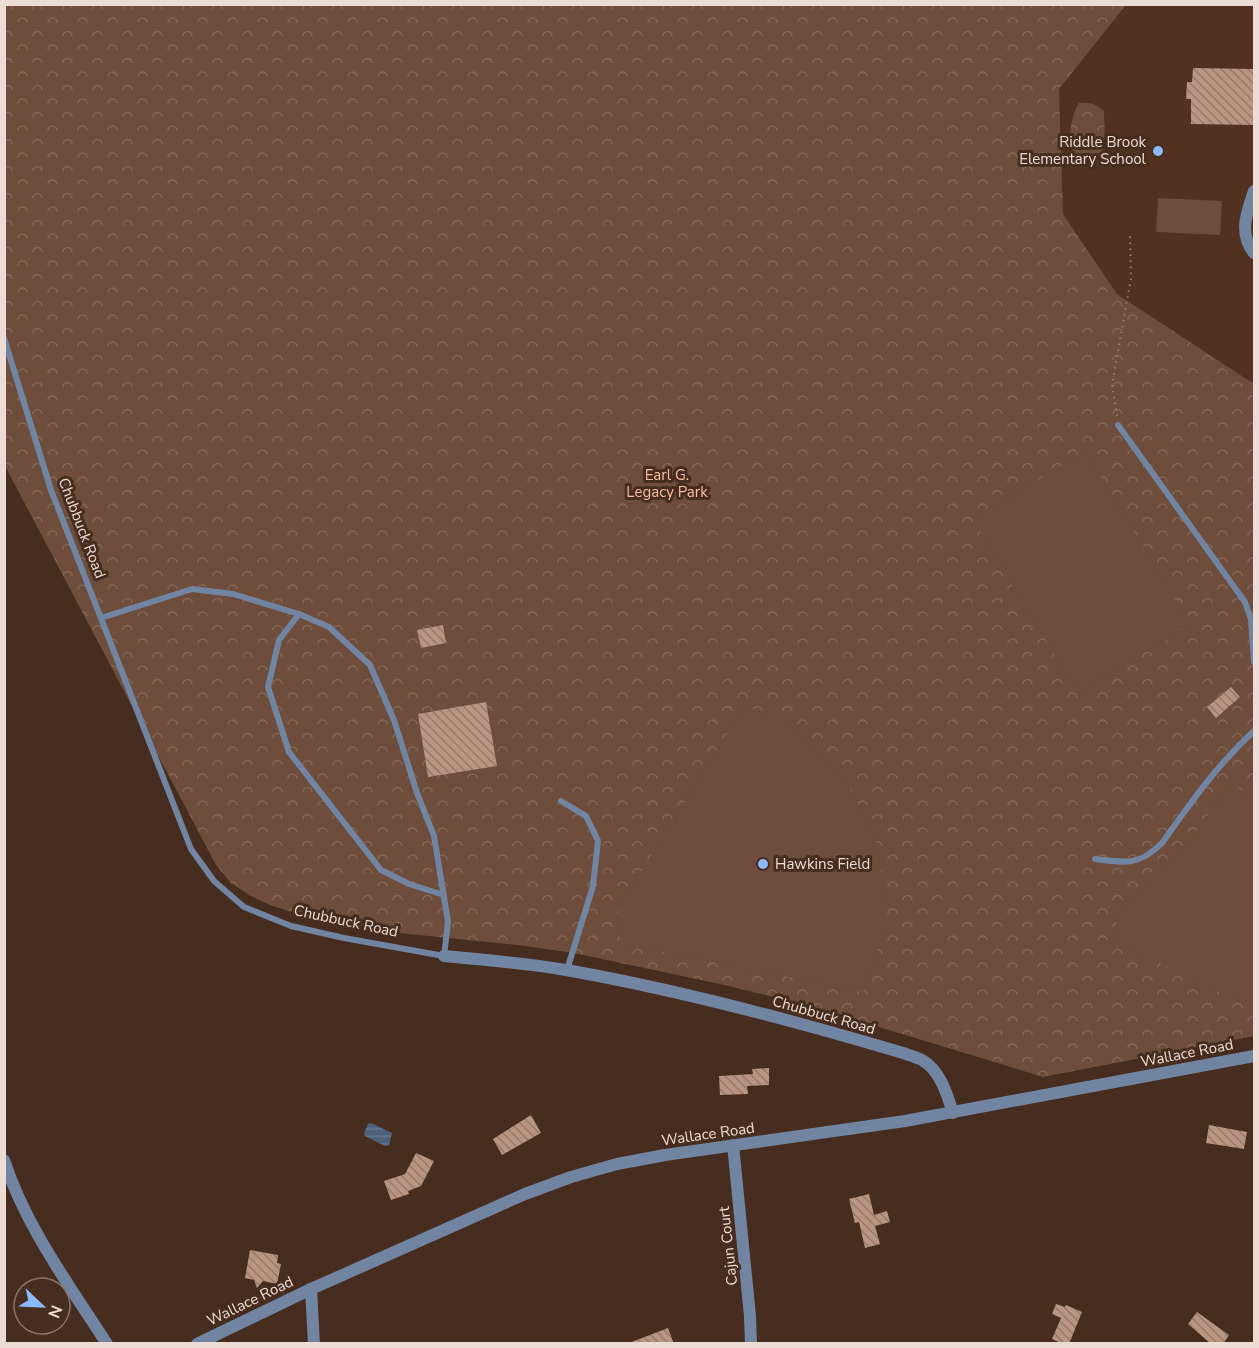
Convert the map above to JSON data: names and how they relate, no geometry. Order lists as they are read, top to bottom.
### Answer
{
  "streets": {
    "street": ["Chubbuck Road", "Wallace Road", "Cajun Court"]
  },
  "crossings": [
    ["Chubbuck Road", "Wallace Road"],
    ["Wallace Road", "Cajun Court"]
  ],
  "parks": ["Earl G. Legacy Park"],
  "places": ["Riddle Brook Elementary School", "Hawkins Field"],
  "north": "bottom right"
}
